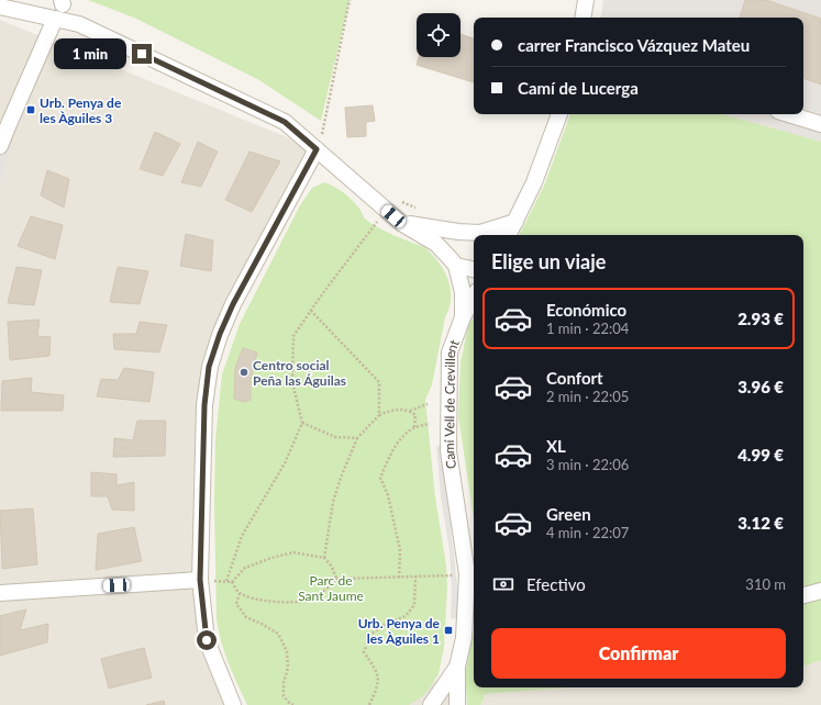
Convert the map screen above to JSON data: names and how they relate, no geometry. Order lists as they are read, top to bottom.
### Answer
{
  "streets": {
    "street": ["Camí Vell de Crevillent"]
  },
  "parks": ["Parc de Sant Jaume"],
  "places": {
    "transit": ["Urb. Penya de les Àguiles 3", "Urb. Penya de les Àguiles 1"],
    "other": ["Centro social Peña las Águilas"]
  },
  "page": {
    "banner": ["carrer Francisco Vázquez Mateu", "Camí de Lucerga"],
    "bubble": "1 min",
    "heading": "Elige un viaje",
    "list": [
      {
        "name": "Económico",
        "note": "1 min · 22:04",
        "value": "2.93 €"
      },
      {
        "name": "Confort",
        "note": "2 min · 22:05",
        "value": "3.96 €"
      },
      {
        "name": "XL",
        "note": "3 min · 22:06",
        "value": "4.99 €"
      },
      {
        "name": "Green",
        "note": "4 min · 22:07",
        "value": "3.12 €"
      }
    ],
    "pay": ["Efectivo", "310 m"],
    "buttons": "Confirmar"
  }
}
